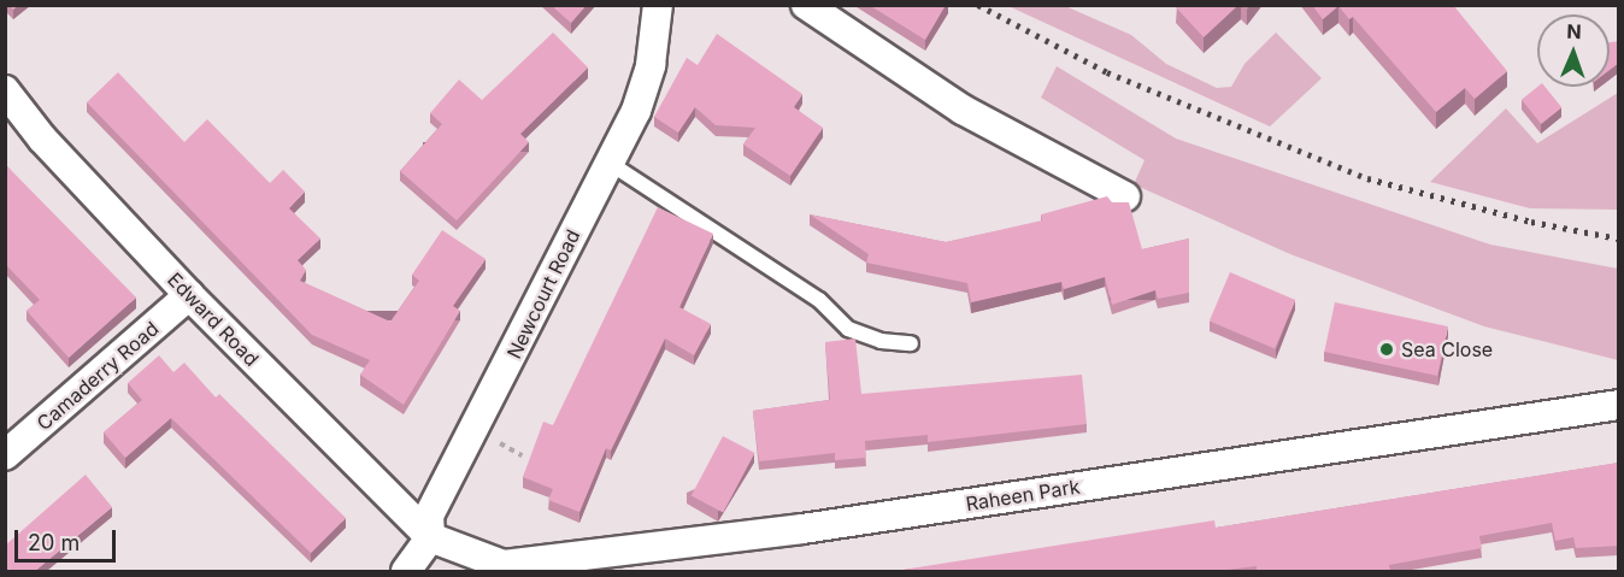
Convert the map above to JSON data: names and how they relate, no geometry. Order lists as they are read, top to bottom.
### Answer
{
  "streets": {
    "street": [
      "Newcourt Road",
      "Edward Road",
      "Camaderry Road",
      "Raheen Park"
    ]
  },
  "crossings": [
    ["Newcourt Road", "Edward Road"],
    ["Newcourt Road", "Raheen Park"],
    ["Edward Road", "Camaderry Road"],
    ["Edward Road", "Raheen Park"]
  ],
  "places": ["Sea Close"],
  "scale_bar": "20 m",
  "north": "top"
}
